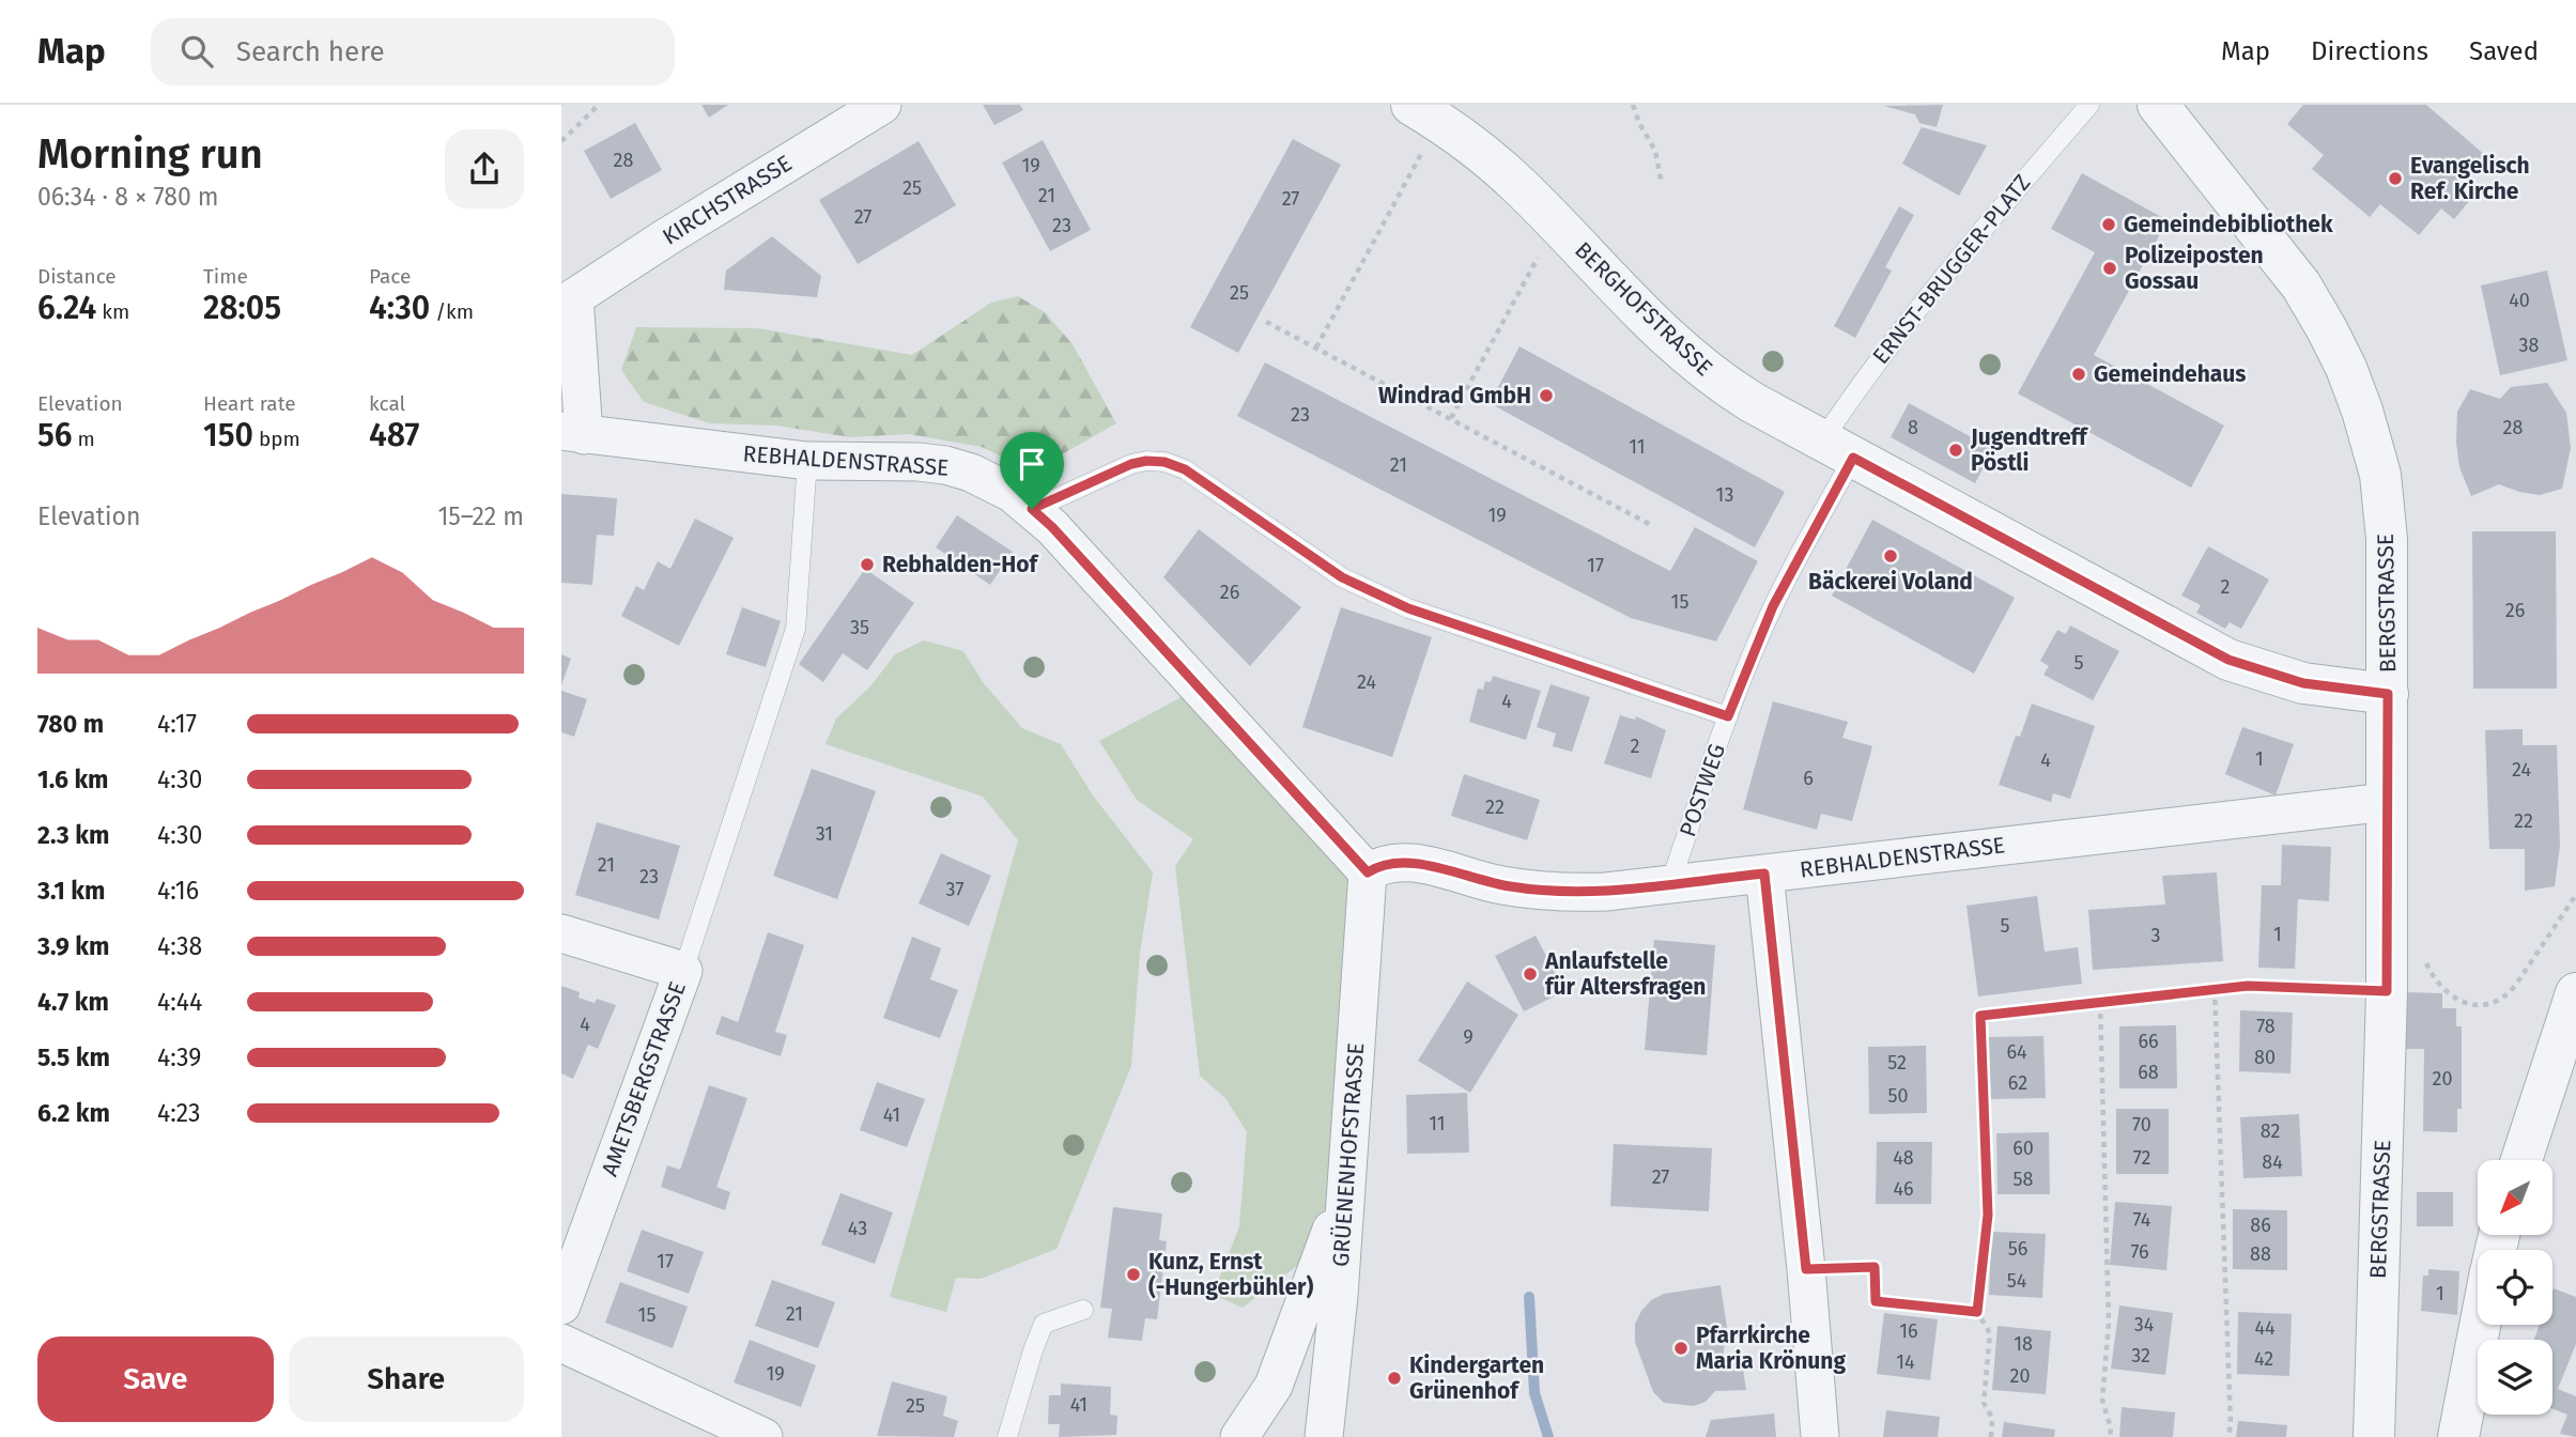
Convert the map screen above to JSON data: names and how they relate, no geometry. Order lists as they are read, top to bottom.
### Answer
{
  "streets": {
    "street": [
      "KIRCHSTRASSE",
      "BERGHOFSTRASSE",
      "REBHALDENSTRASSE",
      "BERGSTRASSE",
      "AMETSBERGSTRASSE",
      "GRÜENENHOFSTRASSE"
    ],
    "lane": ["ERNST-BRUGGER-PLATZ", "POSTWEG"]
  },
  "crossings": [
    ["KIRCHSTRASSE", "REBHALDENSTRASSE"],
    ["ERNST-BRUGGER-PLATZ", "BERGHOFSTRASSE"],
    ["ERNST-BRUGGER-PLATZ", "POSTWEG"],
    ["BERGHOFSTRASSE", "BERGSTRASSE"],
    ["BERGHOFSTRASSE", "POSTWEG"],
    ["REBHALDENSTRASSE", "BERGSTRASSE"],
    ["REBHALDENSTRASSE", "POSTWEG"],
    ["REBHALDENSTRASSE", "GRÜENENHOFSTRASSE"]
  ],
  "places": [
    "Evangelisch Ref. Kirche",
    "Gemeindebibliothek",
    "Polizeiposten Gossau",
    "Gemeindehaus",
    "Windrad GmbH",
    "Jugendtreff Pöstli",
    "Bäckerei Voland",
    "Rebhalden-Hof",
    "Anlaufstelle für Altersfragen",
    "Kunz, Ernst (-Hungerbühler)",
    "Pfarrkirche Maria Krönung",
    "Kindergarten Grünenhof"
  ],
  "house_numbers": [
    "28",
    "19",
    "25",
    "21",
    "27",
    "27",
    "23",
    "25",
    "40",
    "38",
    "23",
    "8",
    "28",
    "11",
    "21",
    "13",
    "19",
    "17",
    "2",
    "26",
    "15",
    "26",
    "35",
    "5",
    "24",
    "4",
    "2",
    "1",
    "4",
    "24",
    "6",
    "22",
    "22",
    "31",
    "21",
    "23",
    "37",
    "5",
    "1",
    "3",
    "4",
    "78",
    "9",
    "66",
    "64",
    "80",
    "52",
    "68",
    "20",
    "62",
    "50",
    "41",
    "11",
    "70",
    "82",
    "60",
    "48",
    "72",
    "84",
    "27",
    "58",
    "46",
    "74",
    "86",
    "43",
    "56",
    "76",
    "88",
    "17",
    "54",
    "1",
    "21",
    "15",
    "34",
    "44",
    "16",
    "18",
    "32",
    "42",
    "14",
    "19",
    "20",
    "41",
    "25"
  ],
  "north": "bottom left",
  "page": {
    "header": "Map",
    "search": "Search here",
    "nav": ["Map", "Directions", "Saved"],
    "heading": ["Morning run", "06:34 · 8 × 780 m"],
    "stats": [
      ["Distance", "6.24 km"],
      ["Time", "28:05"],
      ["Pace", "4:30 /km"],
      ["Elevation", "56 m"],
      ["Heart rate", "150 bpm"],
      ["kcal", "487"]
    ],
    "chart": ["Elevation", "15–22 m"],
    "list": [
      {
        "name": "780 m",
        "note": "4:17"
      },
      {
        "name": "1.6 km",
        "note": "4:30"
      },
      {
        "name": "2.3 km",
        "note": "4:30"
      },
      {
        "name": "3.1 km",
        "note": "4:16"
      },
      {
        "name": "3.9 km",
        "note": "4:38"
      },
      {
        "name": "4.7 km",
        "note": "4:44"
      },
      {
        "name": "5.5 km",
        "note": "4:39"
      },
      {
        "name": "6.2 km",
        "note": "4:23"
      }
    ],
    "buttons": ["Save", "Share"]
  }
}
